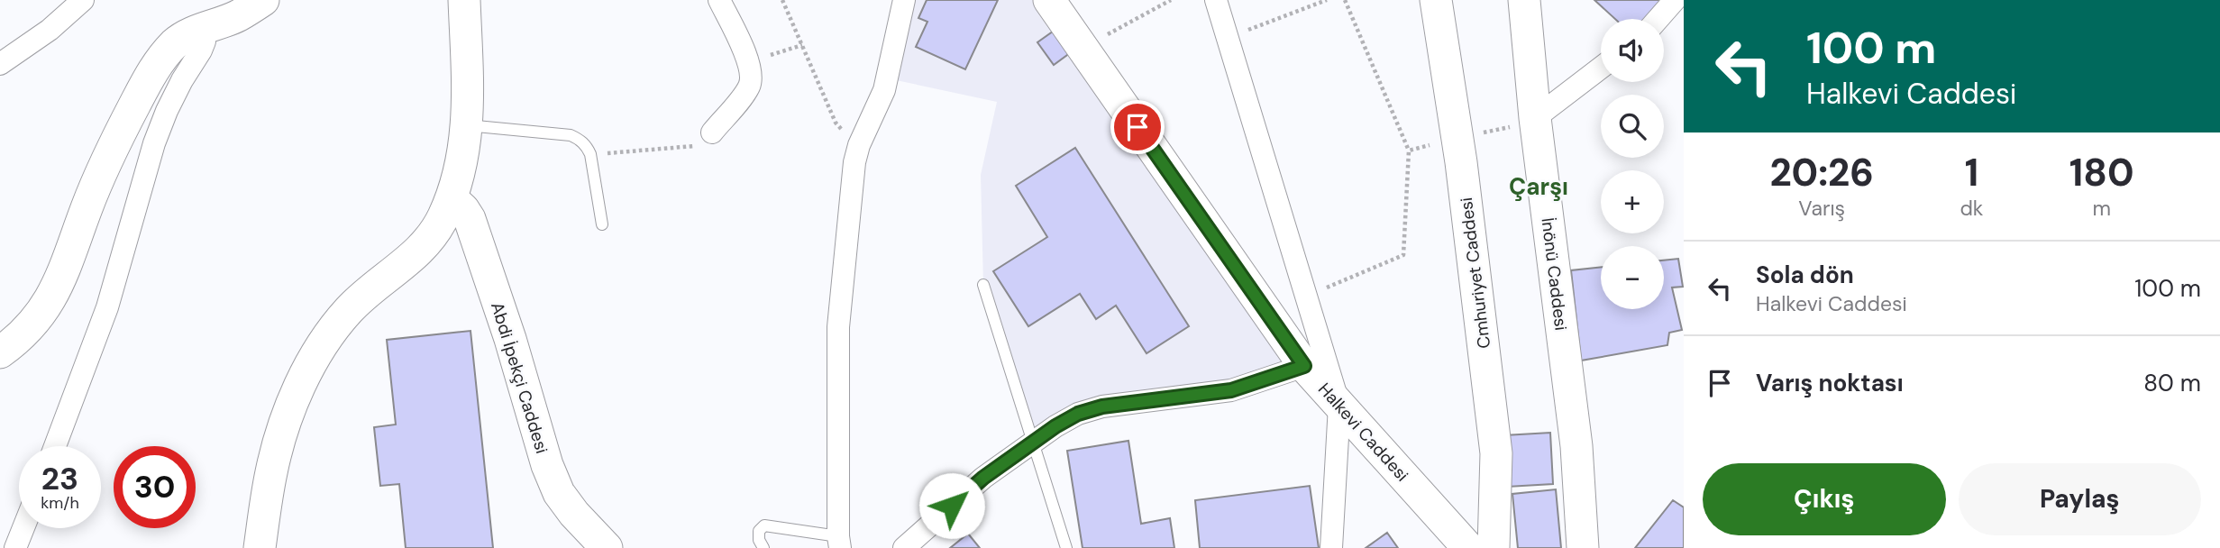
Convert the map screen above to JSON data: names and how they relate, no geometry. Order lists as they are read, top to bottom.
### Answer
{
  "streets": {
    "street": [
      "Cmhuriyet Caddesi",
      "İnönü Caddesi",
      "Abdi İpekçi Caddesi",
      "Halkevi Caddesi"
    ]
  },
  "districts": ["Çarşı"],
  "page": {
    "turn": ["100 m", "Halkevi Caddesi"],
    "map_buttons": ["+", "−"],
    "eta": [
      "20:26",
      "Varış",
      "1",
      "dk",
      "180",
      "m"
    ],
    "list": [
      {
        "name": "Sola dön",
        "note": "Halkevi Caddesi",
        "value": "100 m"
      },
      {
        "name": "Varış noktası",
        "value": "80 m"
      }
    ],
    "speed": "23 km/h",
    "limit": "30",
    "buttons": ["Çıkış", "Paylaş"]
  }
}
